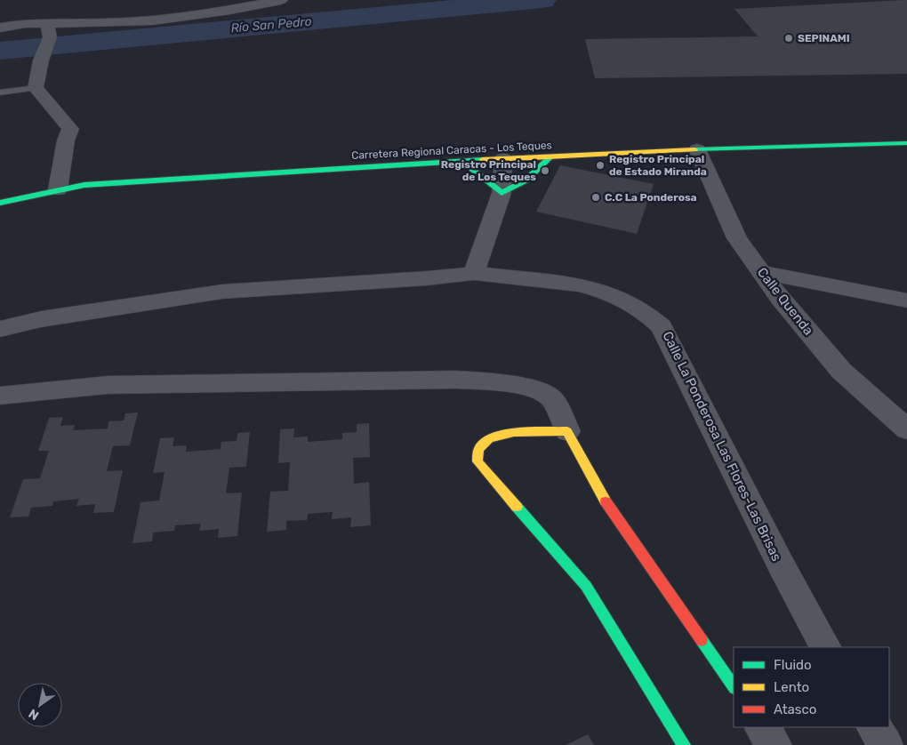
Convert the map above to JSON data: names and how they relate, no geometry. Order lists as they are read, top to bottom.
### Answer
{
  "streets": {
    "main road": ["Carretera Regional Caracas - Los Teques"],
    "street": ["Calle Quenda", "Calle La Ponderosa Las Flores-Las Brisas"]
  },
  "crossings": [
    ["Carretera Regional Caracas - Los Teques", "Calle Quenda"]
  ],
  "water": ["Río San Pedro"],
  "places": [
    "SEPINAMI",
    "Registro Principal de Estado Miranda",
    "Registro Principal de Los Teques",
    "C.C La Ponderosa"
  ],
  "legend": ["Fluido", "Lento", "Atasco"],
  "north": "bottom left"
}
